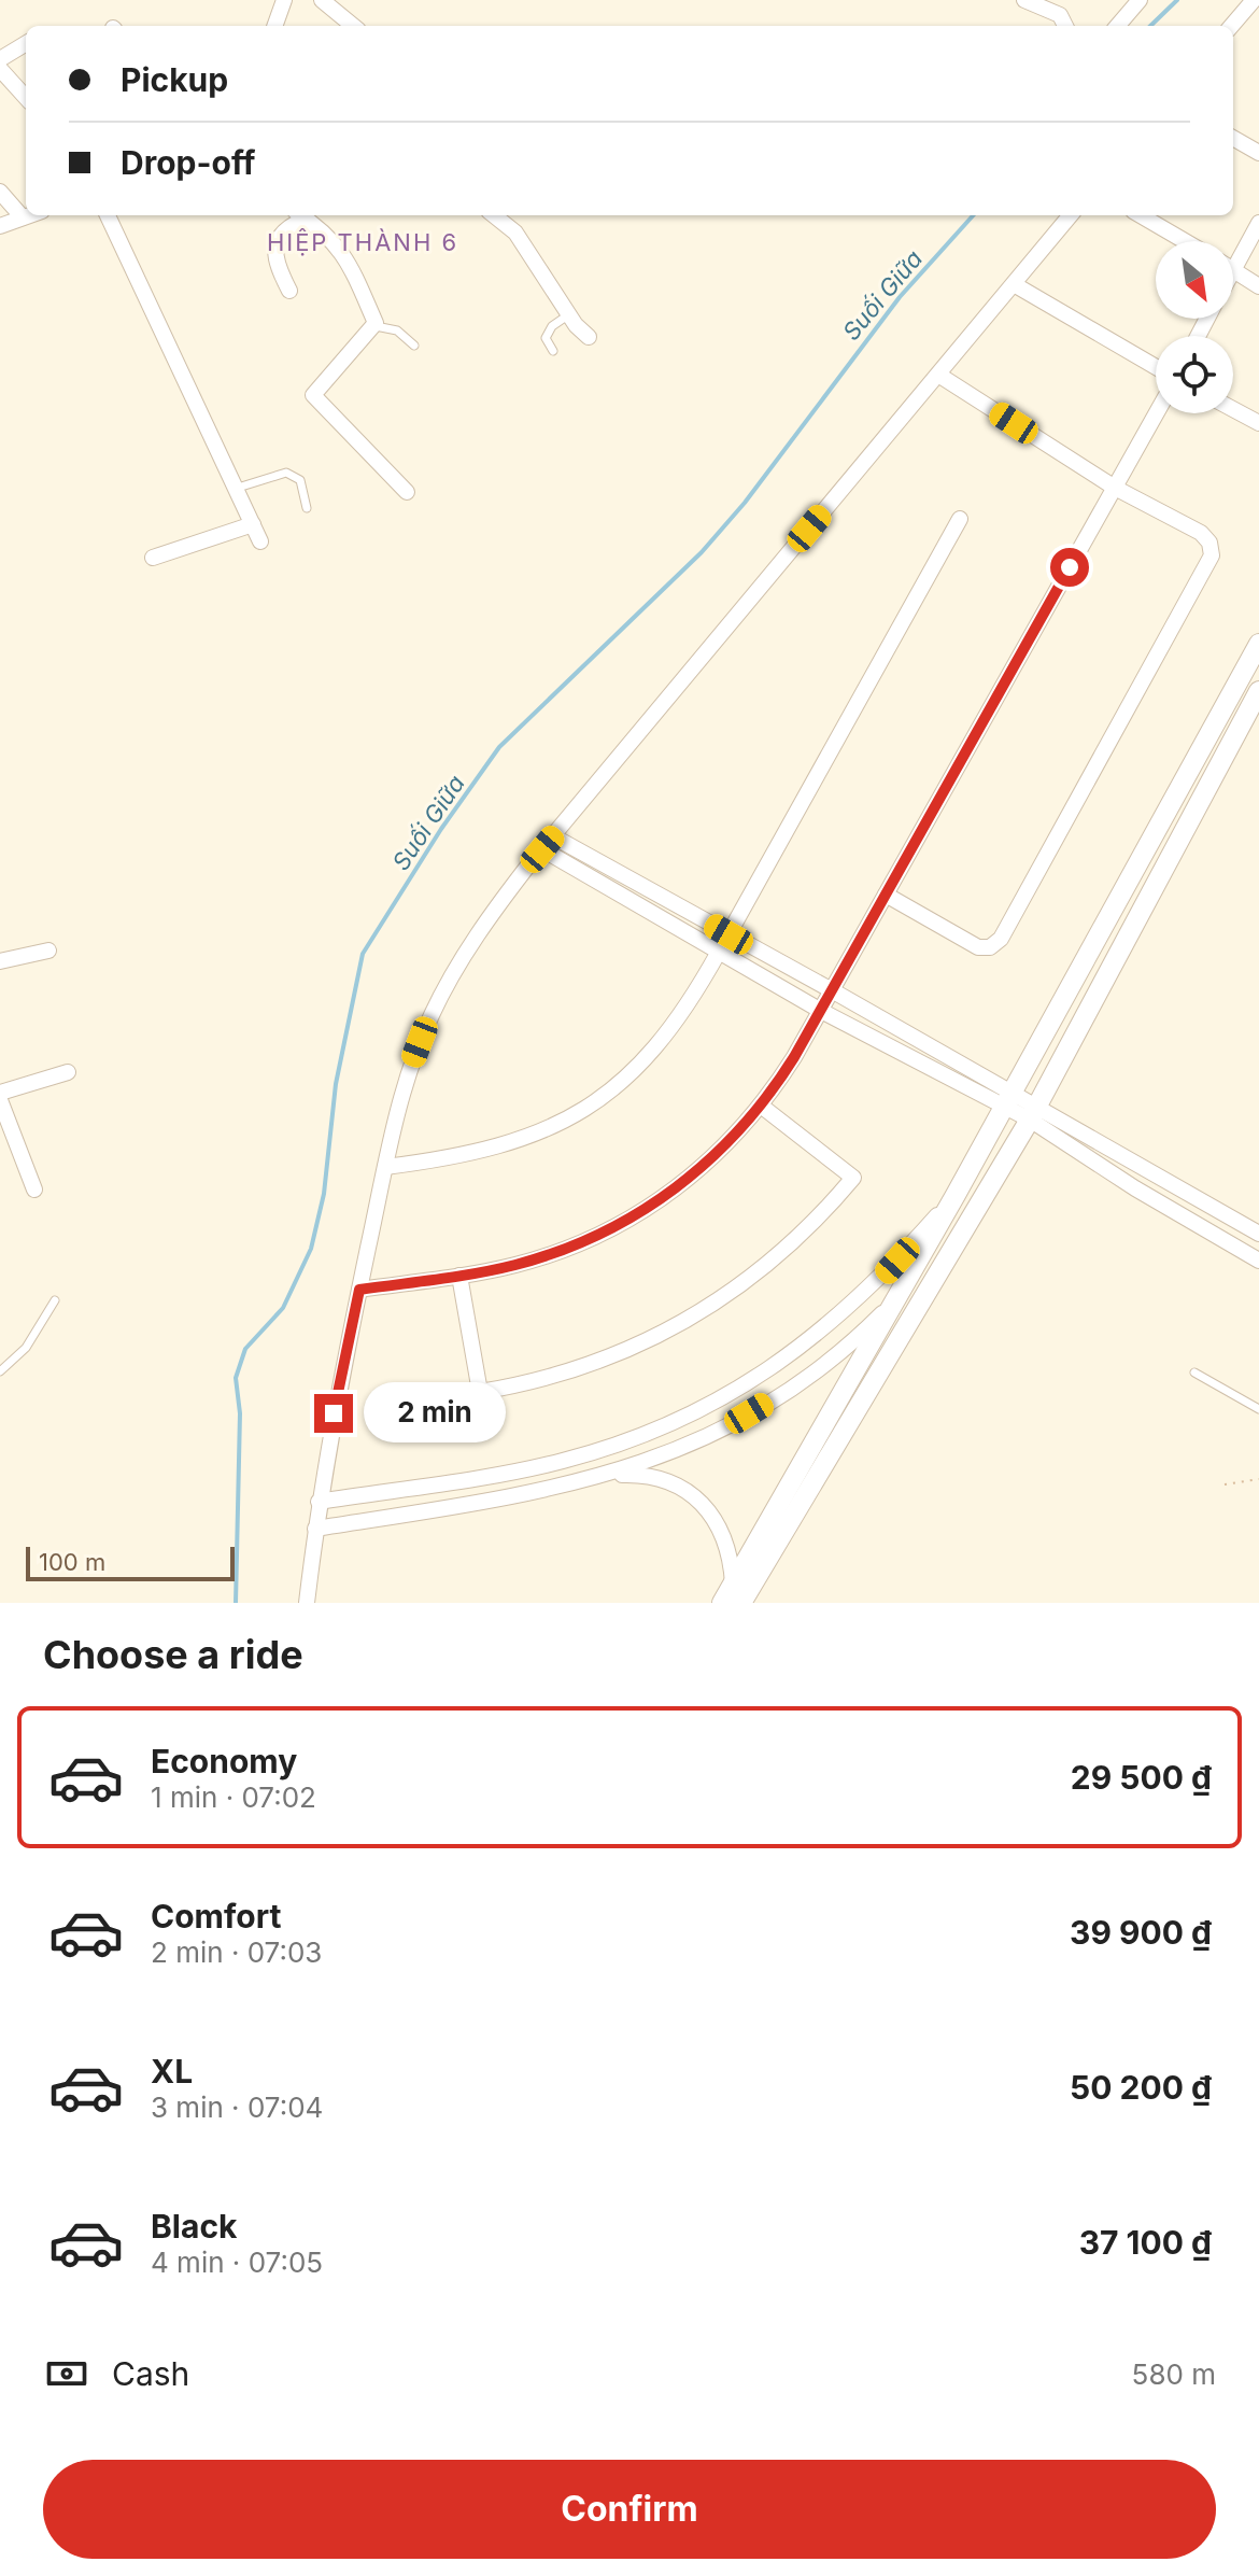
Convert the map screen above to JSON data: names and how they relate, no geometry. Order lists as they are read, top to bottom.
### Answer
{
  "districts": ["HIỆP THÀNH 6"],
  "water": ["Suối Giữa"],
  "scale_bar": "100 m",
  "north": "bottom right",
  "page": {
    "banner": ["Pickup", "Drop-off"],
    "bubble": "2 min",
    "scale": "100 m",
    "heading": "Choose a ride",
    "list": [
      {
        "name": "Economy",
        "note": "1 min · 07:02",
        "value": "29 500 ₫"
      },
      {
        "name": "Comfort",
        "note": "2 min · 07:03",
        "value": "39 900 ₫"
      },
      {
        "name": "XL",
        "note": "3 min · 07:04",
        "value": "50 200 ₫"
      },
      {
        "name": "Black",
        "note": "4 min · 07:05",
        "value": "37 100 ₫"
      }
    ],
    "pay": ["Cash", "580 m"],
    "buttons": "Confirm"
  }
}
